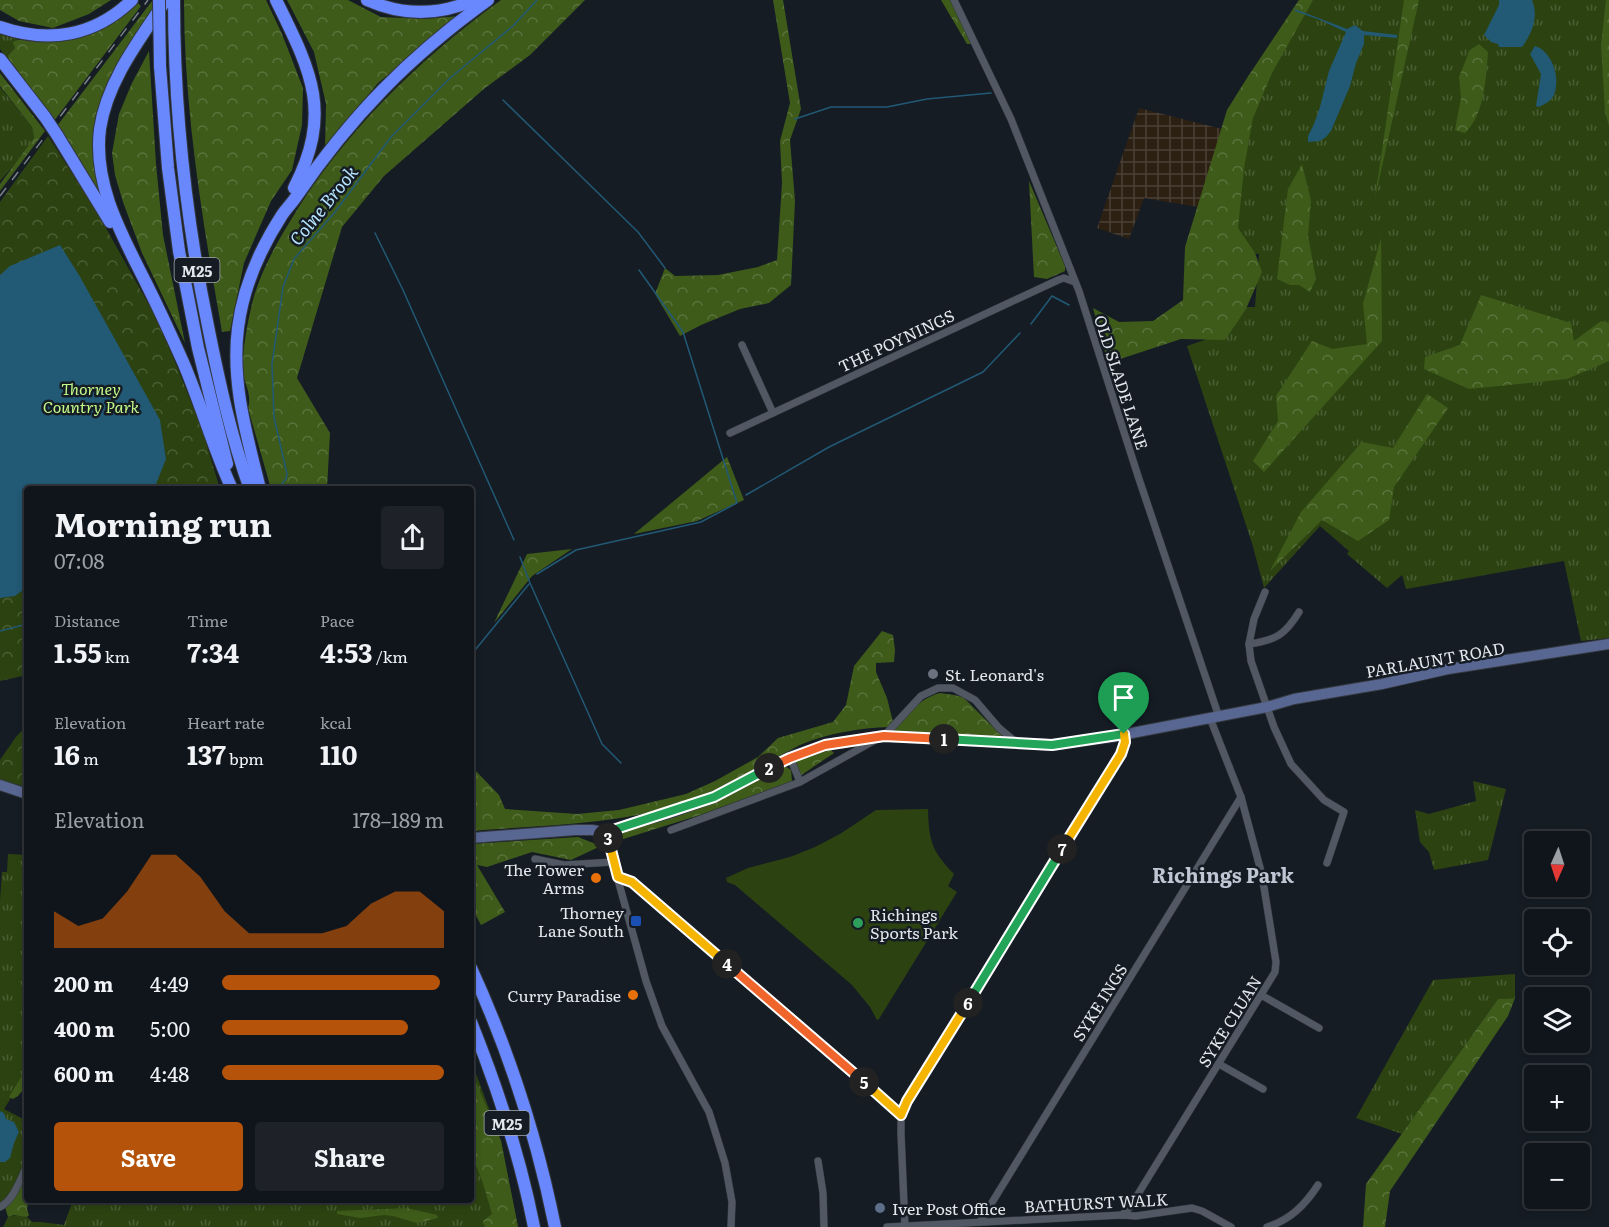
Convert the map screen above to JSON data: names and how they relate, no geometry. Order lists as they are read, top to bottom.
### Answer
{
  "streets": {
    "highway": ["M25"],
    "street": [
      "THE POYNINGS",
      "OLD SLADE LANE",
      "PARLAUNT ROAD",
      "SYKE INGS",
      "SYKE CLUAN",
      "BATHURST WALK"
    ]
  },
  "crossings": [
    ["THE POYNINGS", "OLD SLADE LANE"],
    ["OLD SLADE LANE", "PARLAUNT ROAD"],
    ["OLD SLADE LANE", "SYKE CLUAN"],
    ["PARLAUNT ROAD", "SYKE CLUAN"],
    ["SYKE INGS", "SYKE CLUAN"],
    ["SYKE INGS", "BATHURST WALK"],
    ["SYKE CLUAN", "BATHURST WALK"]
  ],
  "districts": ["Richings Park"],
  "water": ["Colne Brook"],
  "parks": ["Thorney Country Park"],
  "places": {
    "other": [
      "St. Leonard's",
      "The Tower Arms",
      "Richings Sports Park",
      "Curry Paradise",
      "Iver Post Office"
    ],
    "transit": ["Thorney Lane South"]
  },
  "north": "bottom",
  "page": {
    "heading": ["Morning run", "07:08"],
    "stats": [
      ["Distance", "1.55 km"],
      ["Time", "7:34"],
      ["Pace", "4:53 /km"],
      ["Elevation", "16 m"],
      ["Heart rate", "137 bpm"],
      ["kcal", "110"]
    ],
    "pins": [
      "1",
      "2",
      "3",
      "7",
      "4",
      "6",
      "5"
    ],
    "chart": ["Elevation", "178–189 m"],
    "map_buttons": ["+", "−"],
    "list": [
      {
        "name": "200 m",
        "note": "4:49"
      },
      {
        "name": "400 m",
        "note": "5:00"
      },
      {
        "name": "600 m",
        "note": "4:48"
      }
    ],
    "buttons": ["Save", "Share"]
  }
}
